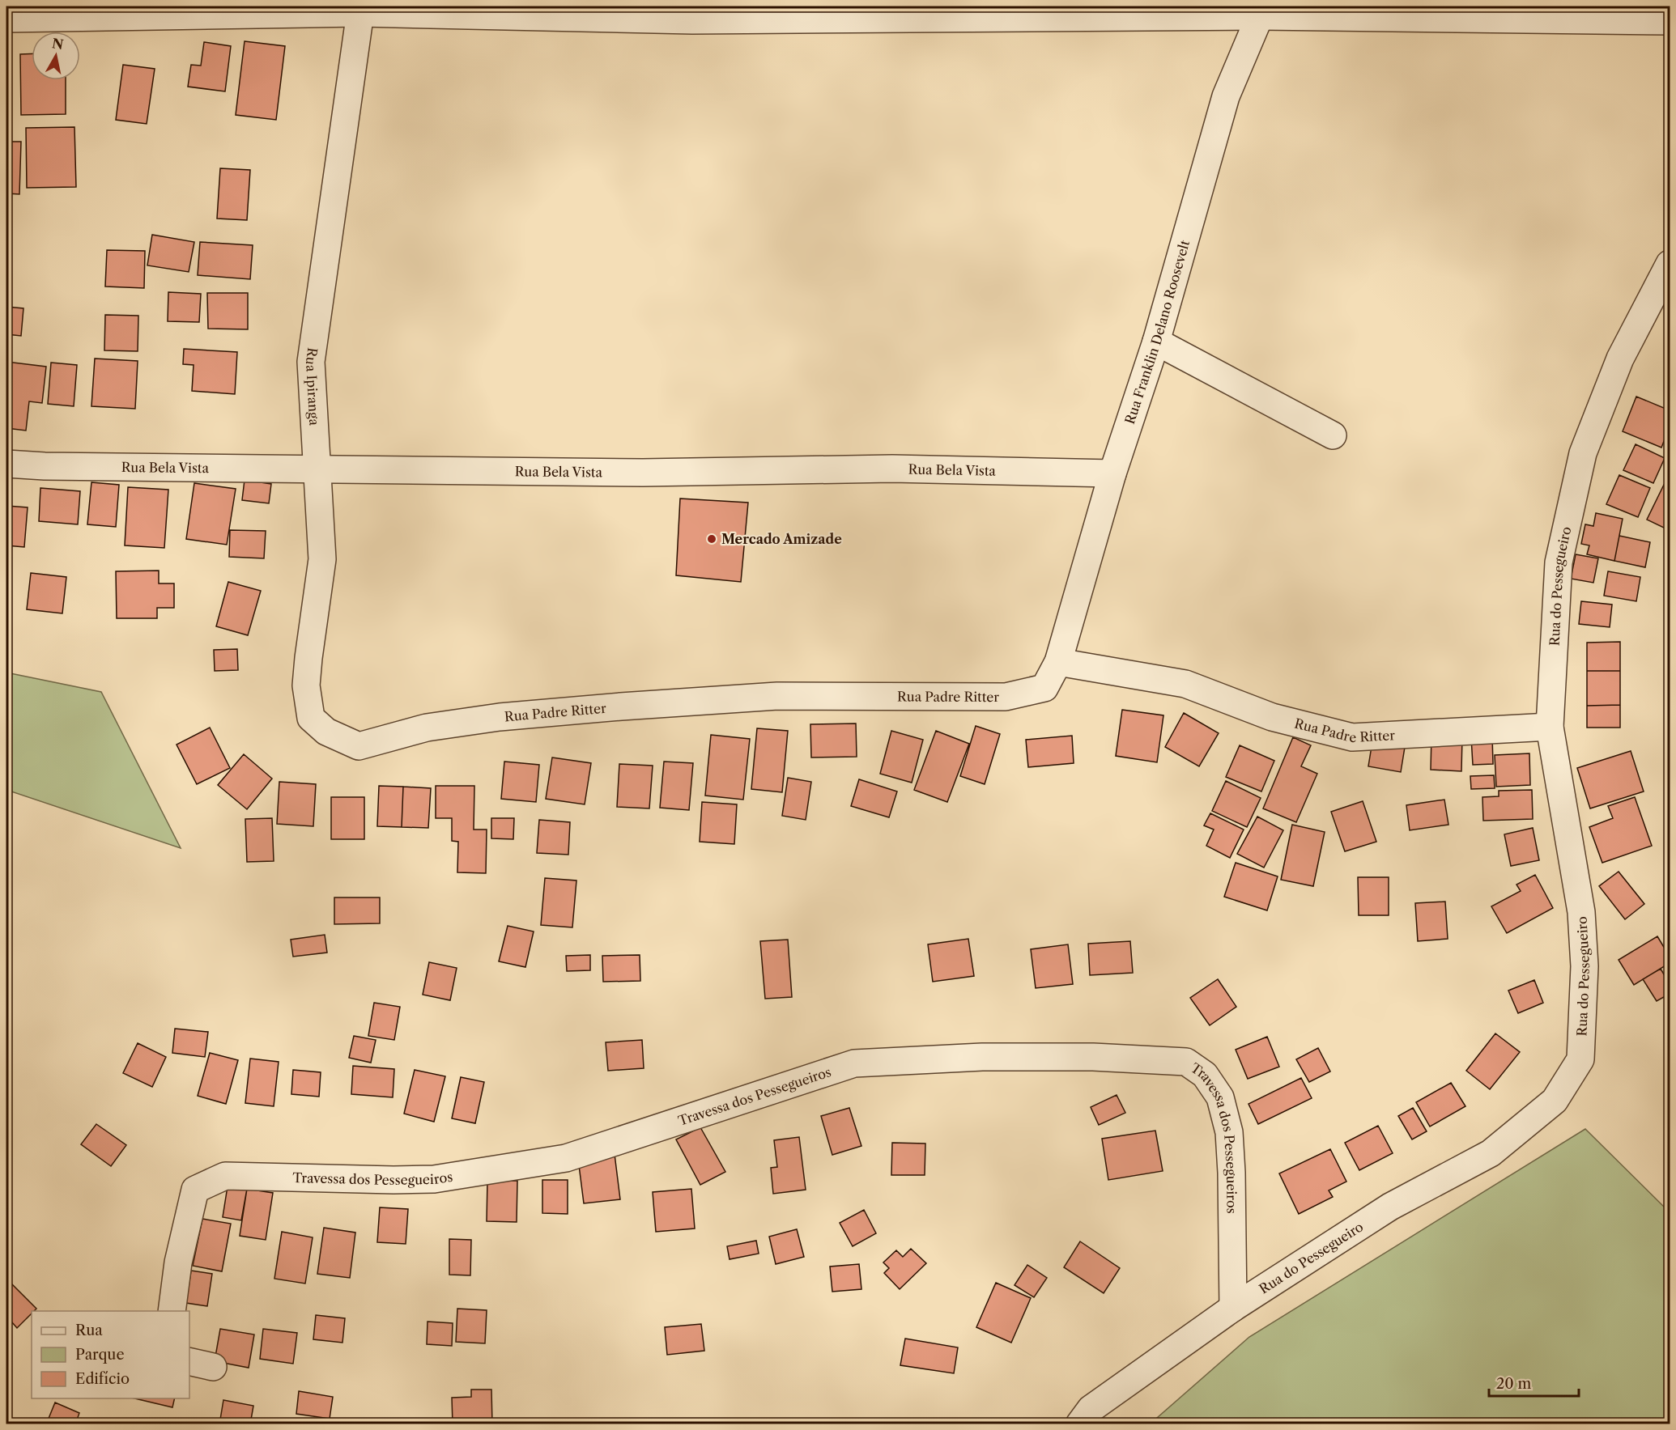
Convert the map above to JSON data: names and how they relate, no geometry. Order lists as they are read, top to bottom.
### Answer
{
  "streets": {
    "street": [
      "Rua Franklin Delano Roosevelt",
      "Rua Ipiranga",
      "Rua Bela Vista",
      "Rua do Pessegueiro",
      "Rua Padre Ritter",
      "Travessa dos Pessegueiros"
    ]
  },
  "crossings": [
    ["Rua Franklin Delano Roosevelt", "Rua Bela Vista"],
    ["Rua Franklin Delano Roosevelt", "Rua Padre Ritter"],
    ["Rua Ipiranga", "Rua Bela Vista"],
    ["Rua Ipiranga", "Rua Padre Ritter"],
    ["Rua do Pessegueiro", "Rua Padre Ritter"],
    ["Rua do Pessegueiro", "Travessa dos Pessegueiros"]
  ],
  "places": ["Mercado Amizade"],
  "legend": ["Rua", "Parque", "Edifício"],
  "scale_bar": "20 m",
  "north": "top"
}
